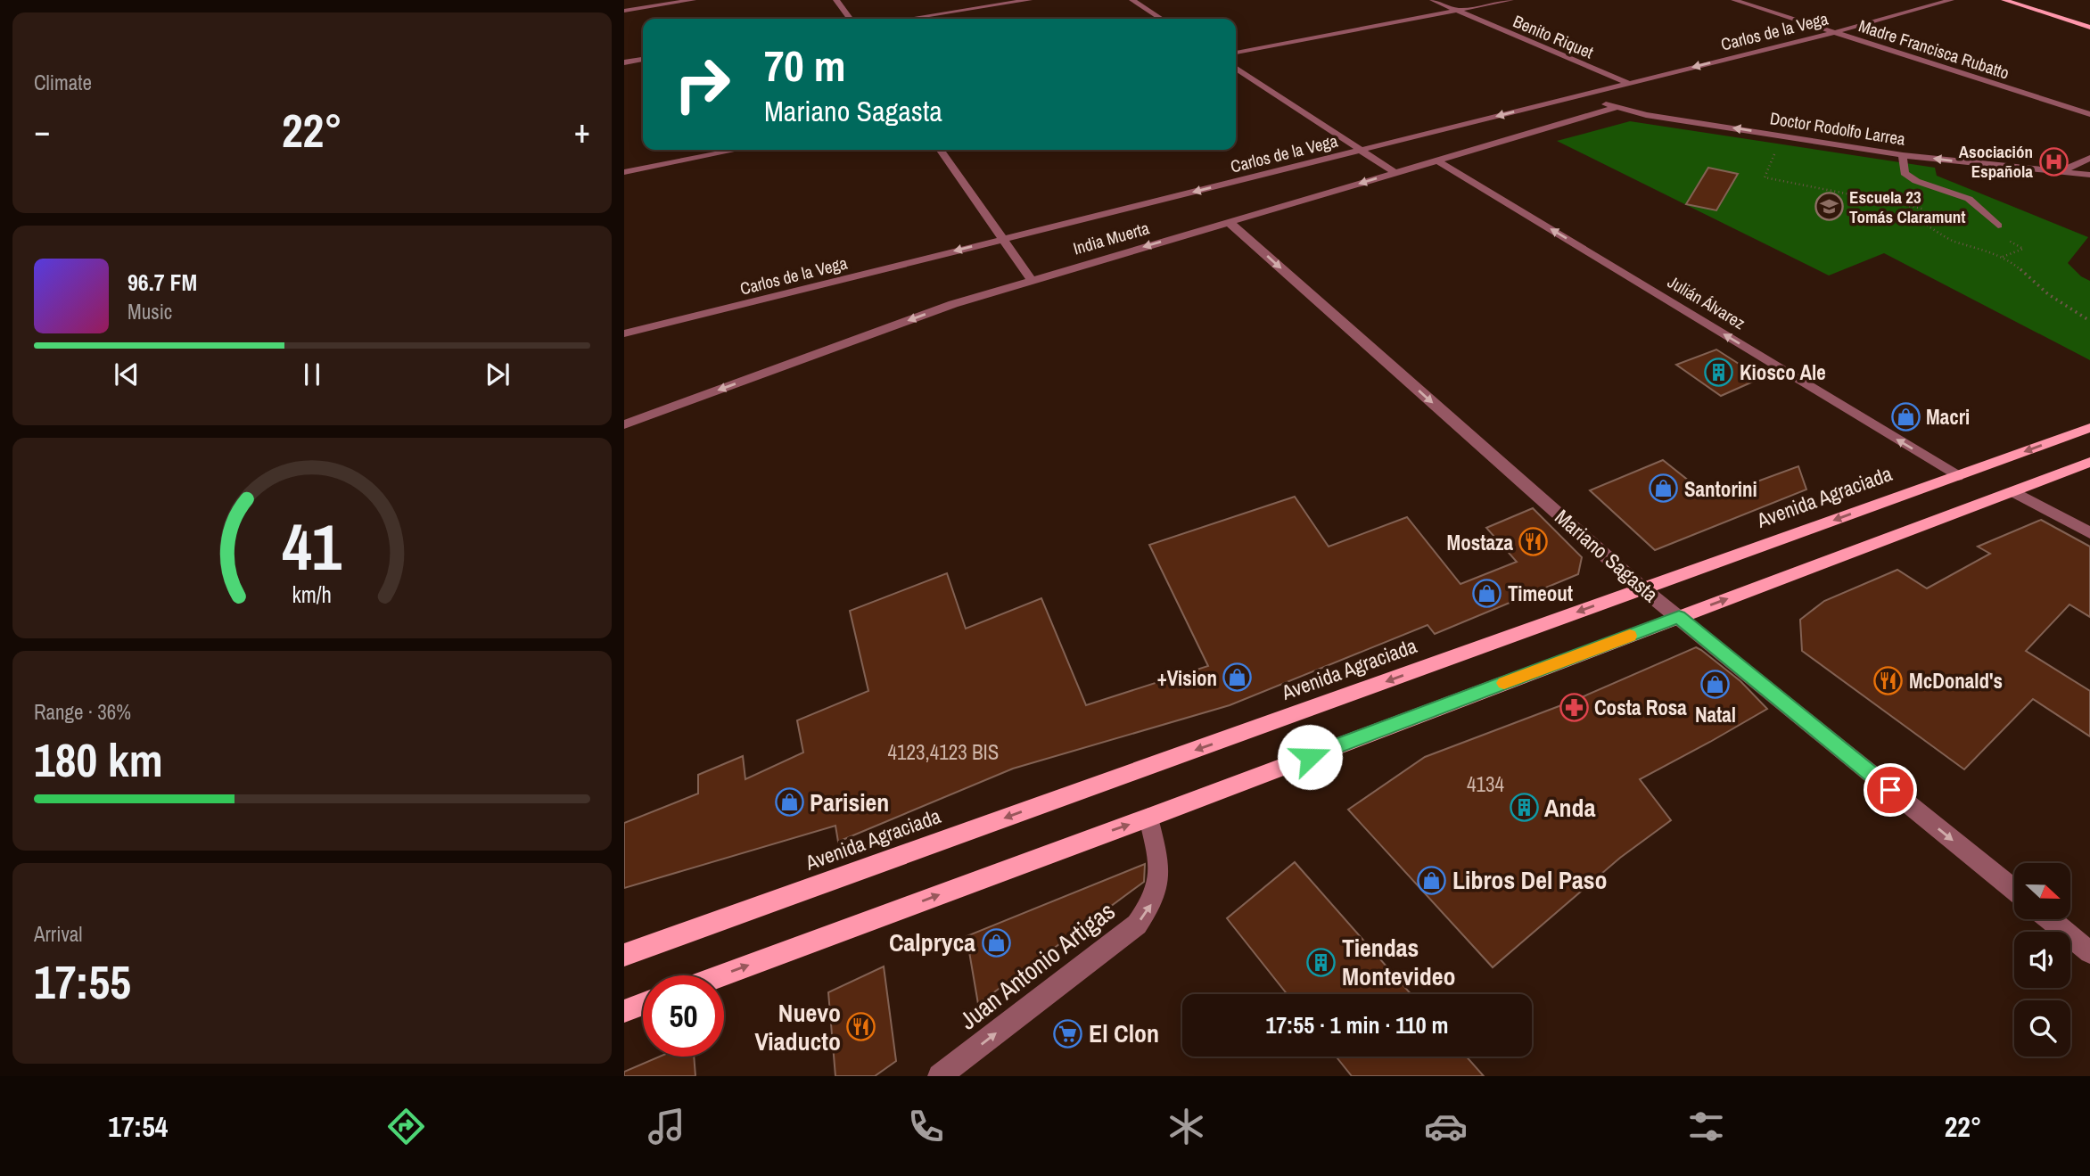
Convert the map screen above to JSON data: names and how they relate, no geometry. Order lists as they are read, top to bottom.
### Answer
{
  "streets": {
    "main road": ["Avenida Agraciada"],
    "street": [
      "Carlos de la Vega",
      "Benito Riquet",
      "Madre Francisca Rubatto",
      "Doctor Rodolfo Larrea",
      "India Muerta",
      "Julián Álvarez",
      "Mariano Sagasta",
      "Juan Antonio Artigas"
    ]
  },
  "crossings": [
    ["Carlos de la Vega", "Benito Riquet"],
    ["Carlos de la Vega", "Madre Francisca Rubatto"],
    ["Carlos de la Vega", "Doctor Rodolfo Larrea"],
    ["Doctor Rodolfo Larrea", "India Muerta"],
    ["India Muerta", "Julián Álvarez"],
    ["India Muerta", "Mariano Sagasta"],
    ["Julián Álvarez", "Avenida Agraciada"],
    ["Avenida Agraciada", "Mariano Sagasta"]
  ],
  "one_way": [
    "Carlos de la Vega",
    "Doctor Rodolfo Larrea",
    "India Muerta",
    "Julián Álvarez",
    "Mariano Sagasta",
    "Juan Antonio Artigas"
  ],
  "places": {
    "hospital": ["Asociación Española"],
    "school or university": ["Escuela 23 Tomás Claramunt"],
    "building": ["Kiosco Ale", "Anda", "Tiendas Montevideo"],
    "shop": [
      "Macri",
      "Santorini",
      "Timeout",
      "+Vision",
      "Natal",
      "Parisien",
      "Libros Del Paso",
      "Calpryca"
    ],
    "restaurant": ["Mostaza", "McDonald's", "Nuevo Viaducto"],
    "pharmacy": ["Costa Rosa"],
    "supermarket": ["El Clon"]
  },
  "house_numbers": ["4123,4123 BIS", "4134"],
  "north": "right",
  "page": {
    "tile": [
      "Climate",
      ["Range · 36%", "180 km"],
      ["Arrival", "17:55"]
    ],
    "turn": ["70 m", "Mariano Sagasta"],
    "heat": ["−", "22°", "+"],
    "song": ["96.7 FM", "Music"],
    "limit": "50",
    "trip": "17:55 · 1 min · 110 m",
    "tabs": ["17:54", "22°"],
    "gauge": ["41", "km/h"]
  }
}
